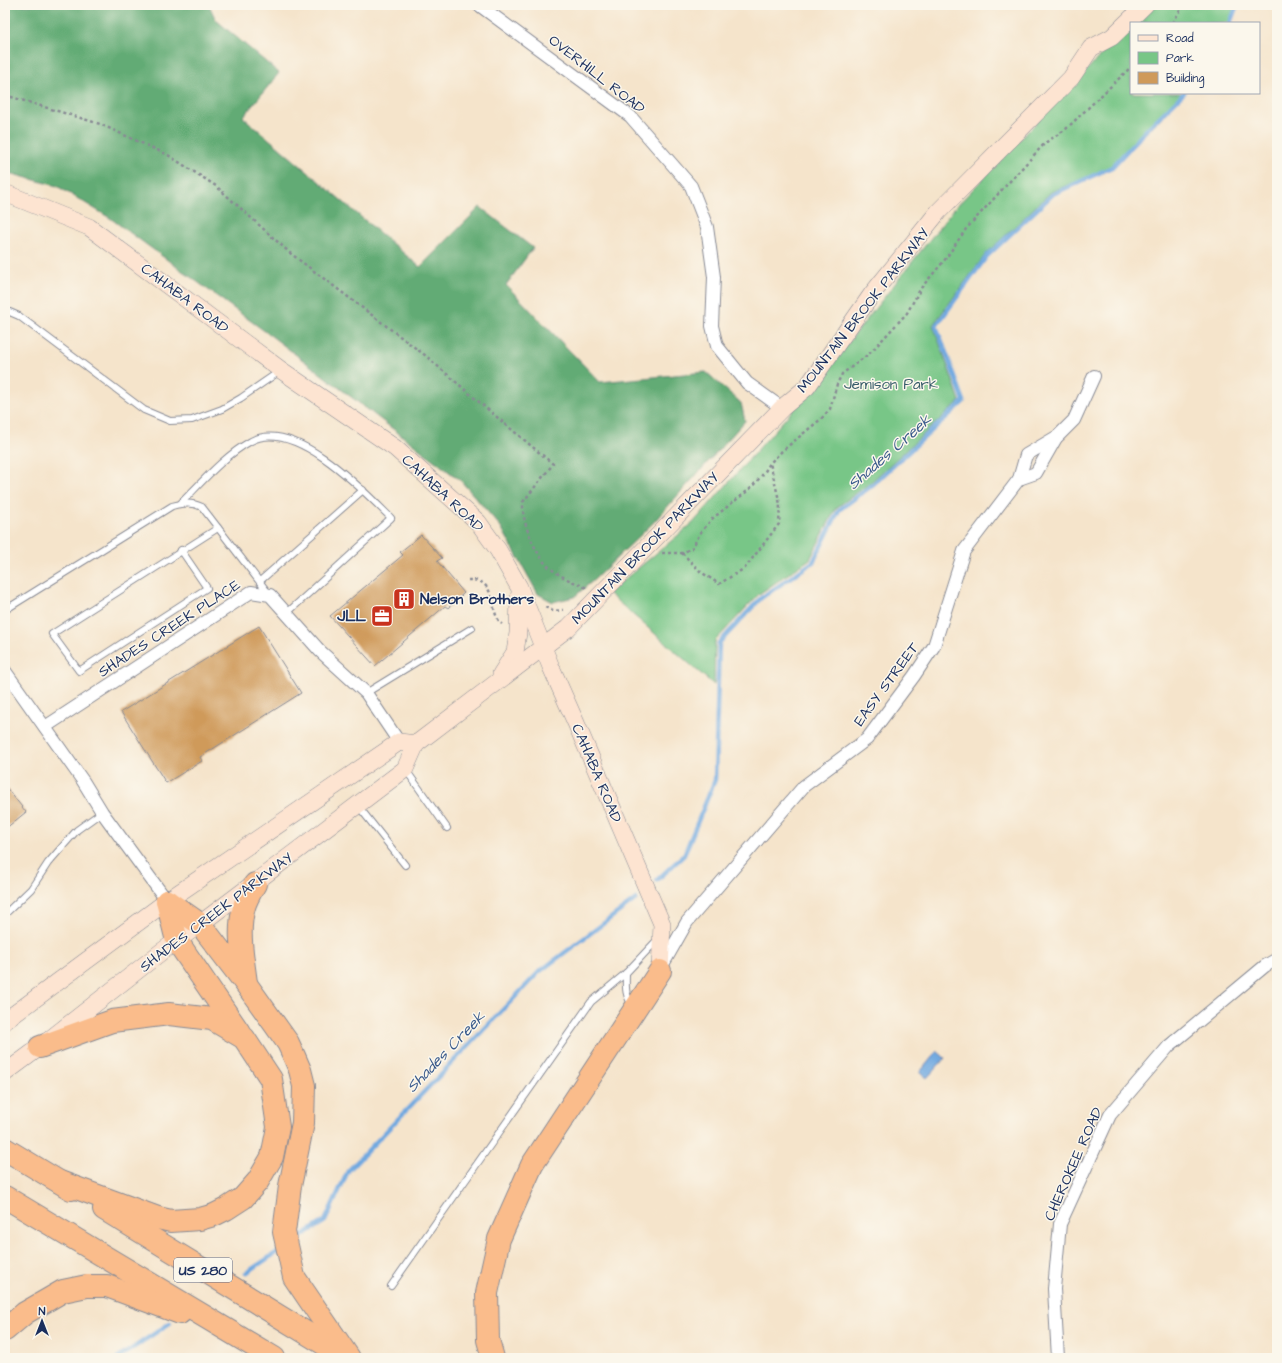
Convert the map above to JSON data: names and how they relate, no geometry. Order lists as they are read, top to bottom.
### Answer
{
  "streets": {
    "highway": ["US 280"],
    "main road": ["CAHABA ROAD", "MOUNTAIN BROOK PARKWAY", "SHADES CREEK PARKWAY"],
    "street": [
      "OVERHILL ROAD",
      "SHADES CREEK PLACE",
      "EASY STREET",
      "CHEROKEE ROAD"
    ]
  },
  "crossings": [
    ["OVERHILL ROAD", "MOUNTAIN BROOK PARKWAY"],
    ["CAHABA ROAD", "MOUNTAIN BROOK PARKWAY"],
    ["CAHABA ROAD", "EASY STREET"],
    ["CAHABA ROAD", "SHADES CREEK PARKWAY"],
    ["MOUNTAIN BROOK PARKWAY", "SHADES CREEK PARKWAY"]
  ],
  "water": ["Shades Creek"],
  "parks": ["Jemison Park"],
  "places": {
    "building": ["Nelson Brothers"],
    "office": ["JLL"]
  },
  "legend": ["Road", "Park", "Building"],
  "north": "top"
}
